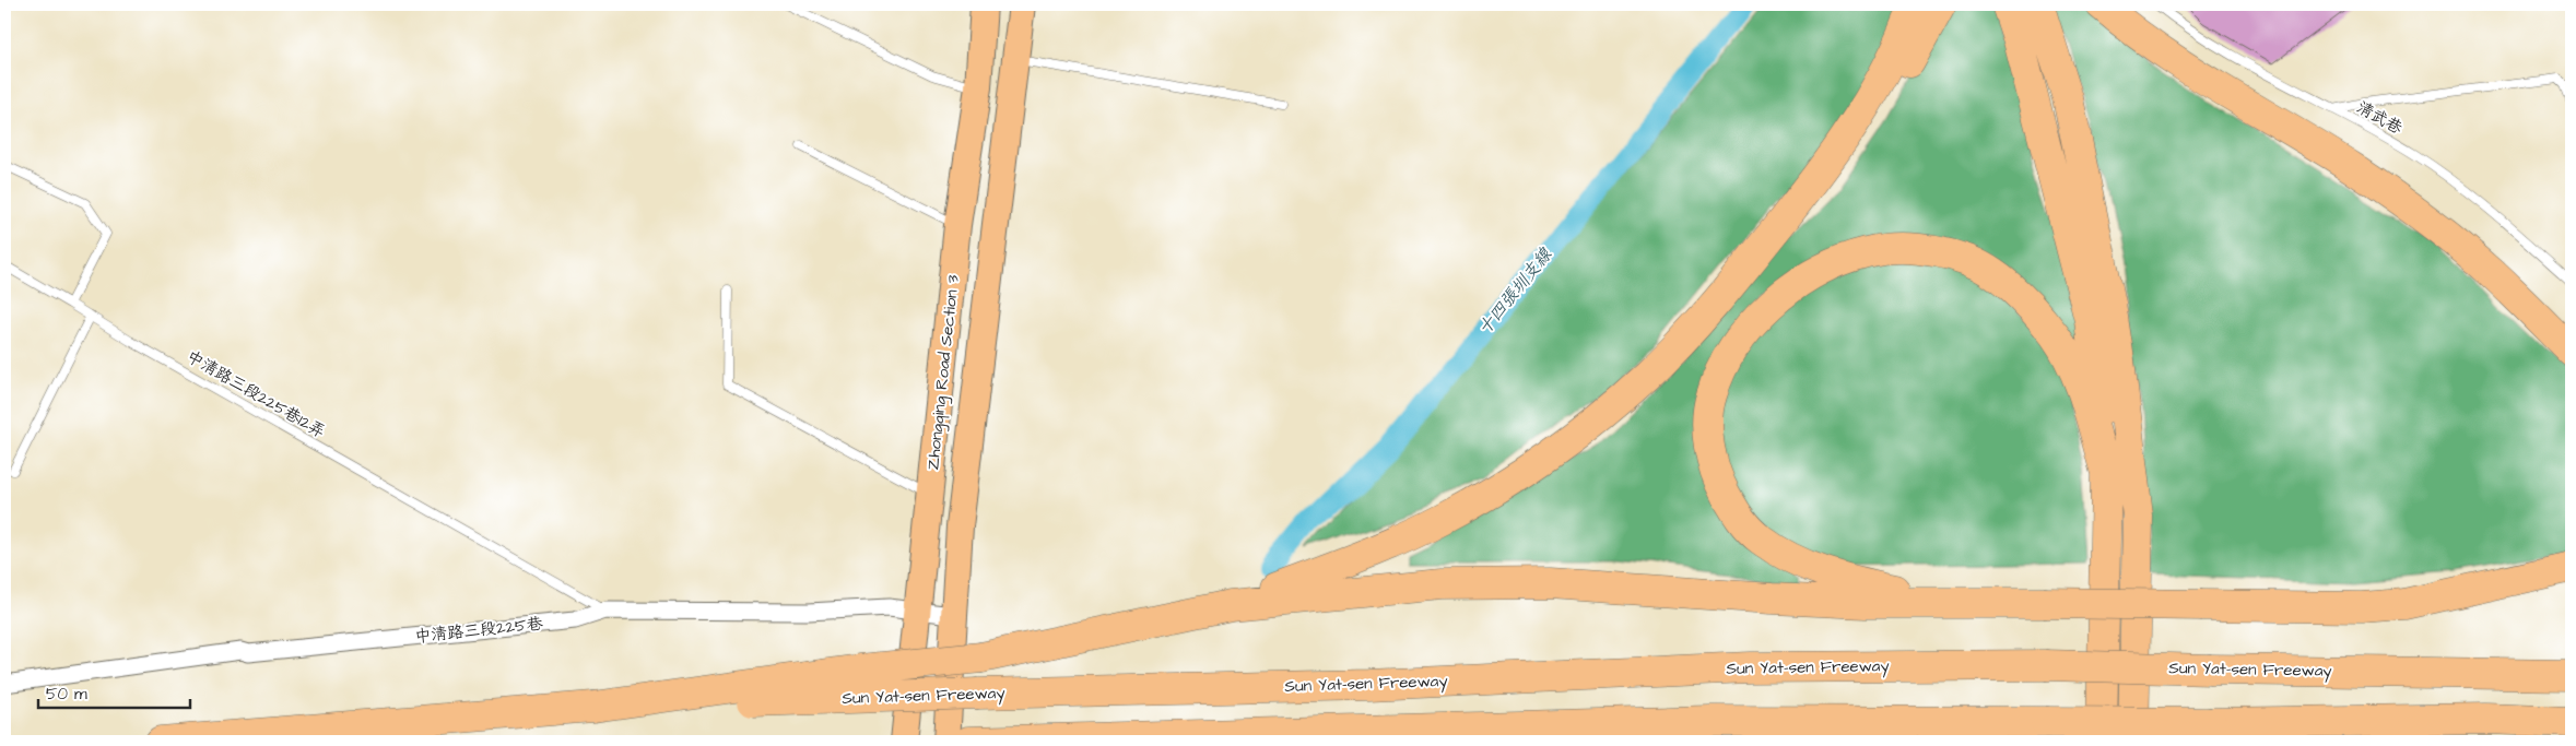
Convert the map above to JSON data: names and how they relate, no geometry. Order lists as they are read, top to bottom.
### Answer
{
  "streets": {
    "highway": ["Sun Yat-sen Freeway"],
    "main road": ["Zhongqing Road Section 3"],
    "street": ["中清路三段225巷"],
    "lane": ["清武巷", "中清路三段225巷12弄"]
  },
  "crossings": [
    ["Zhongqing Road Section 3", "中清路三段225巷"],
    ["中清路三段225巷12弄", "中清路三段225巷"]
  ],
  "water": ["十四張圳支線"],
  "scale_bar": "50 m"
}
